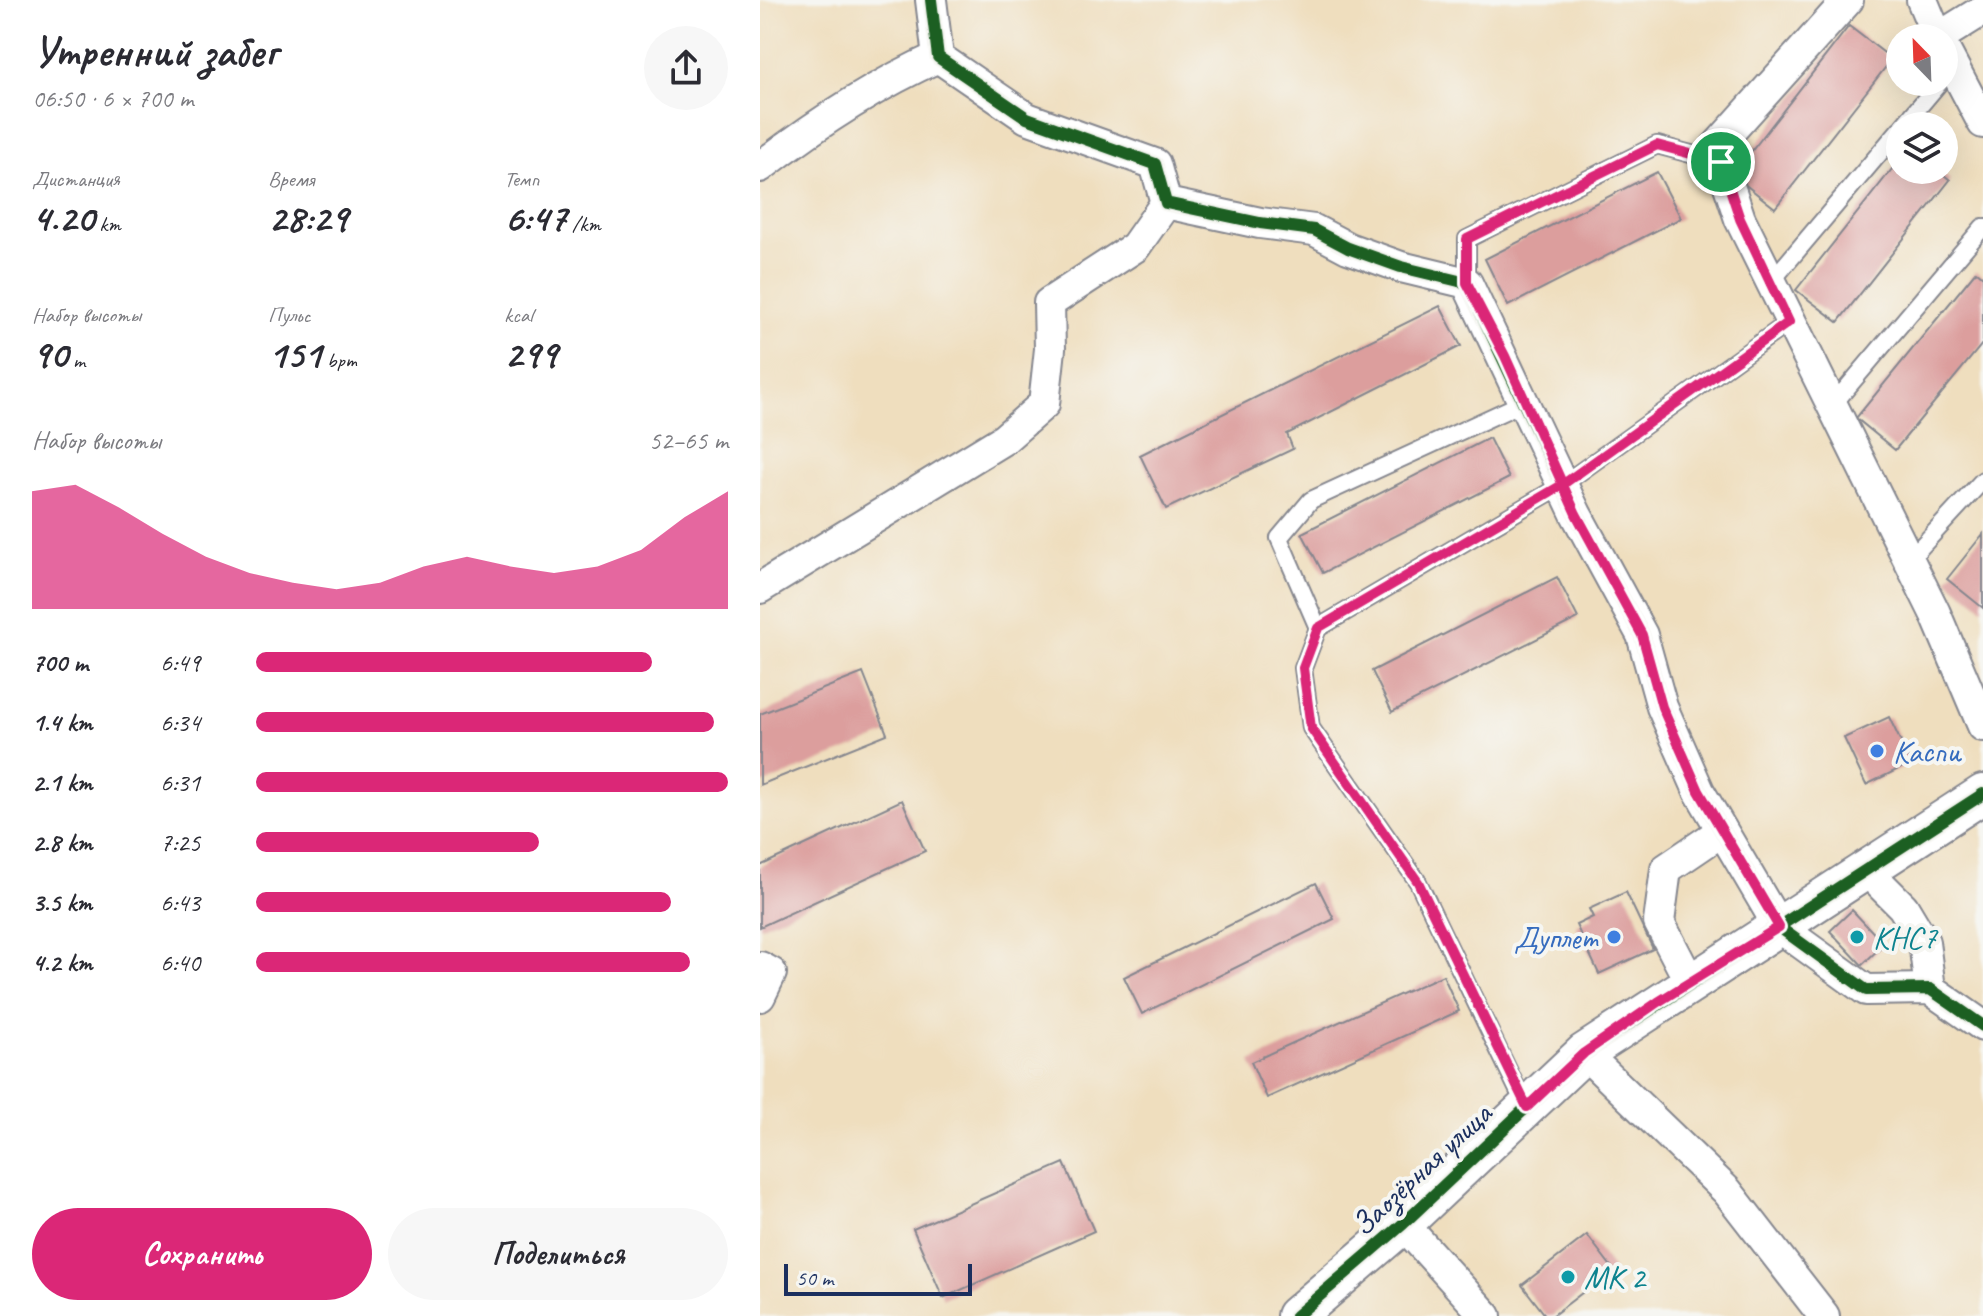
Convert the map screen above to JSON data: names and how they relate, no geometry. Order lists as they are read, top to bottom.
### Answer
{
  "streets": {
    "street": ["Заозёрная улица"]
  },
  "places": [
    "Каспи",
    "Дуплет",
    "КНС7",
    "MK 2"
  ],
  "scale_bar": "50 m",
  "north": "top left",
  "page": {
    "heading": ["Утренний забег", "06:50 · 6 × 700 m"],
    "stats": [
      ["Дистанция", "4.20 km"],
      ["Время", "28:29"],
      ["Темп", "6:47 /km"],
      ["Набор высоты", "90 m"],
      ["Пульс", "151 bpm"],
      ["kcal", "299"]
    ],
    "chart": ["Набор высоты", "52–65 m"],
    "list": [
      {
        "name": "700 m",
        "note": "6:49"
      },
      {
        "name": "1.4 km",
        "note": "6:34"
      },
      {
        "name": "2.1 km",
        "note": "6:31"
      },
      {
        "name": "2.8 km",
        "note": "7:25"
      },
      {
        "name": "3.5 km",
        "note": "6:43"
      },
      {
        "name": "4.2 km",
        "note": "6:40"
      }
    ],
    "buttons": ["Сохранить", "Поделиться"],
    "scale": "50 m"
  }
}
